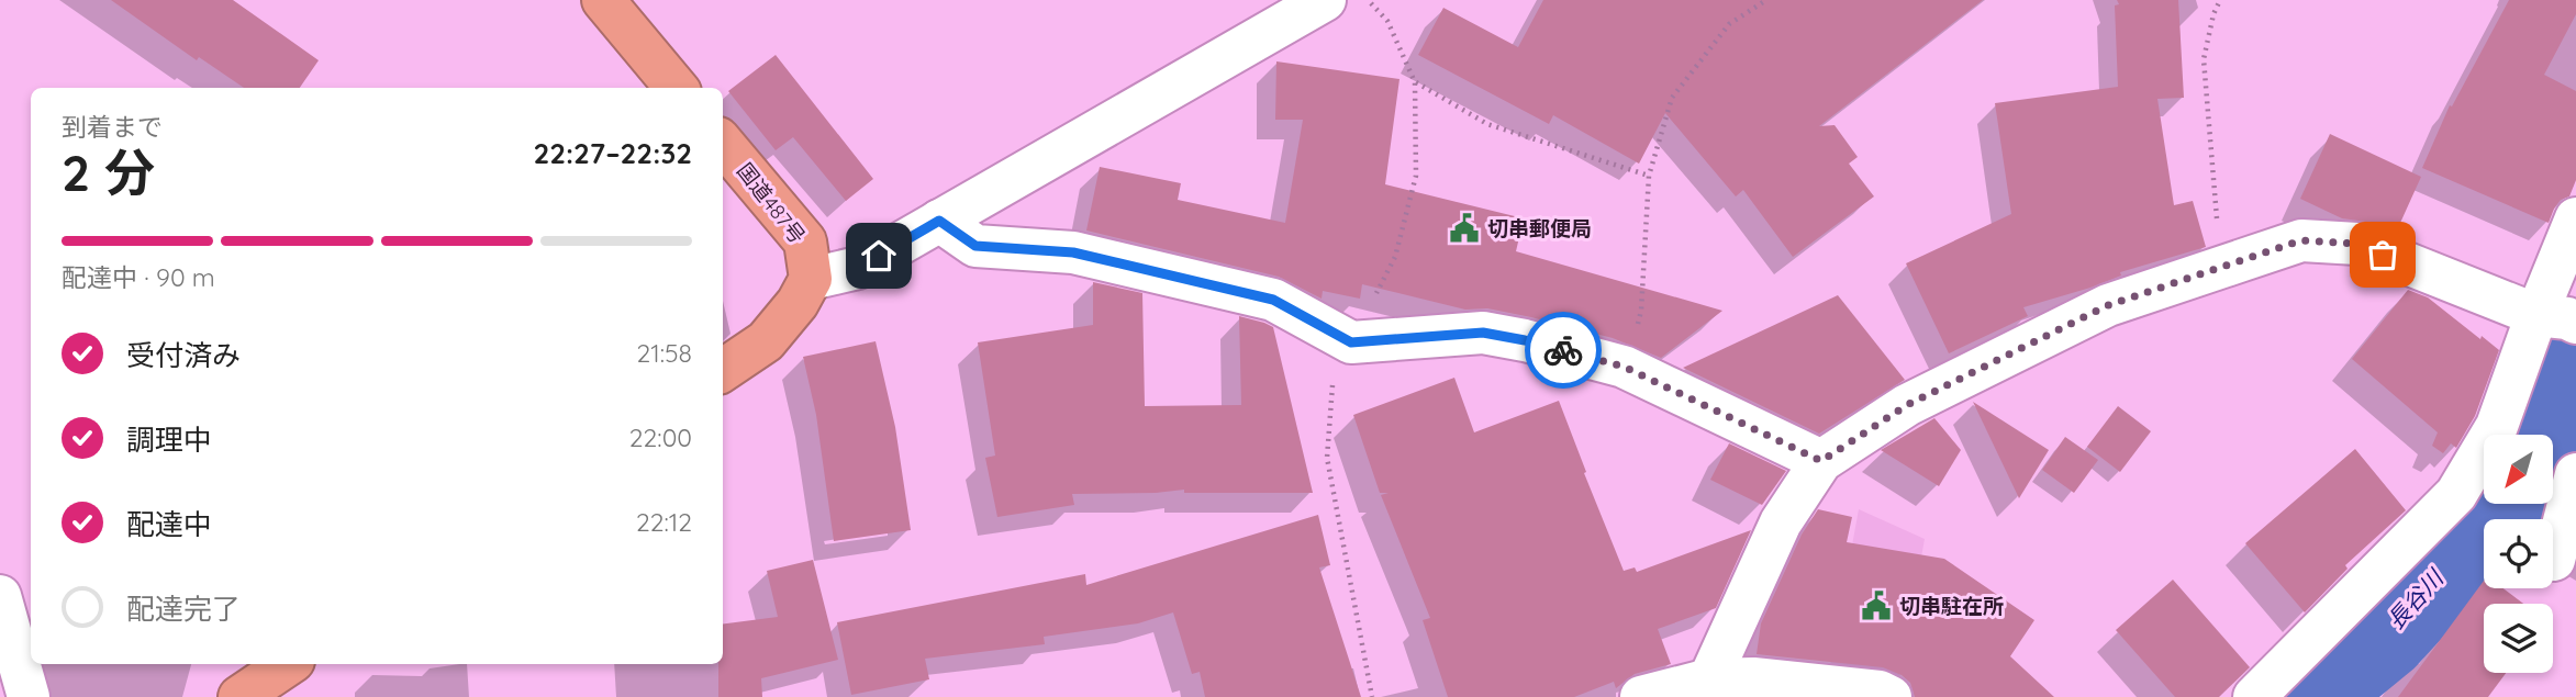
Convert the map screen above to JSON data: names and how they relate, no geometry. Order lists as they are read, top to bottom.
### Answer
{
  "streets": {
    "highway": ["国道487号"]
  },
  "water": ["長谷川"],
  "places": {
    "public building": ["切串郵便局", "切串駐在所"]
  },
  "north": "bottom left",
  "page": {
    "heading": ["2 分", "到着まで", "22:27–22:32"],
    "bar": "配達中 · 90 m",
    "list": [
      ["受付済み", "21:58"],
      ["調理中", "22:00"],
      ["配達中", "22:12"],
      "配達完了"
    ]
  }
}
